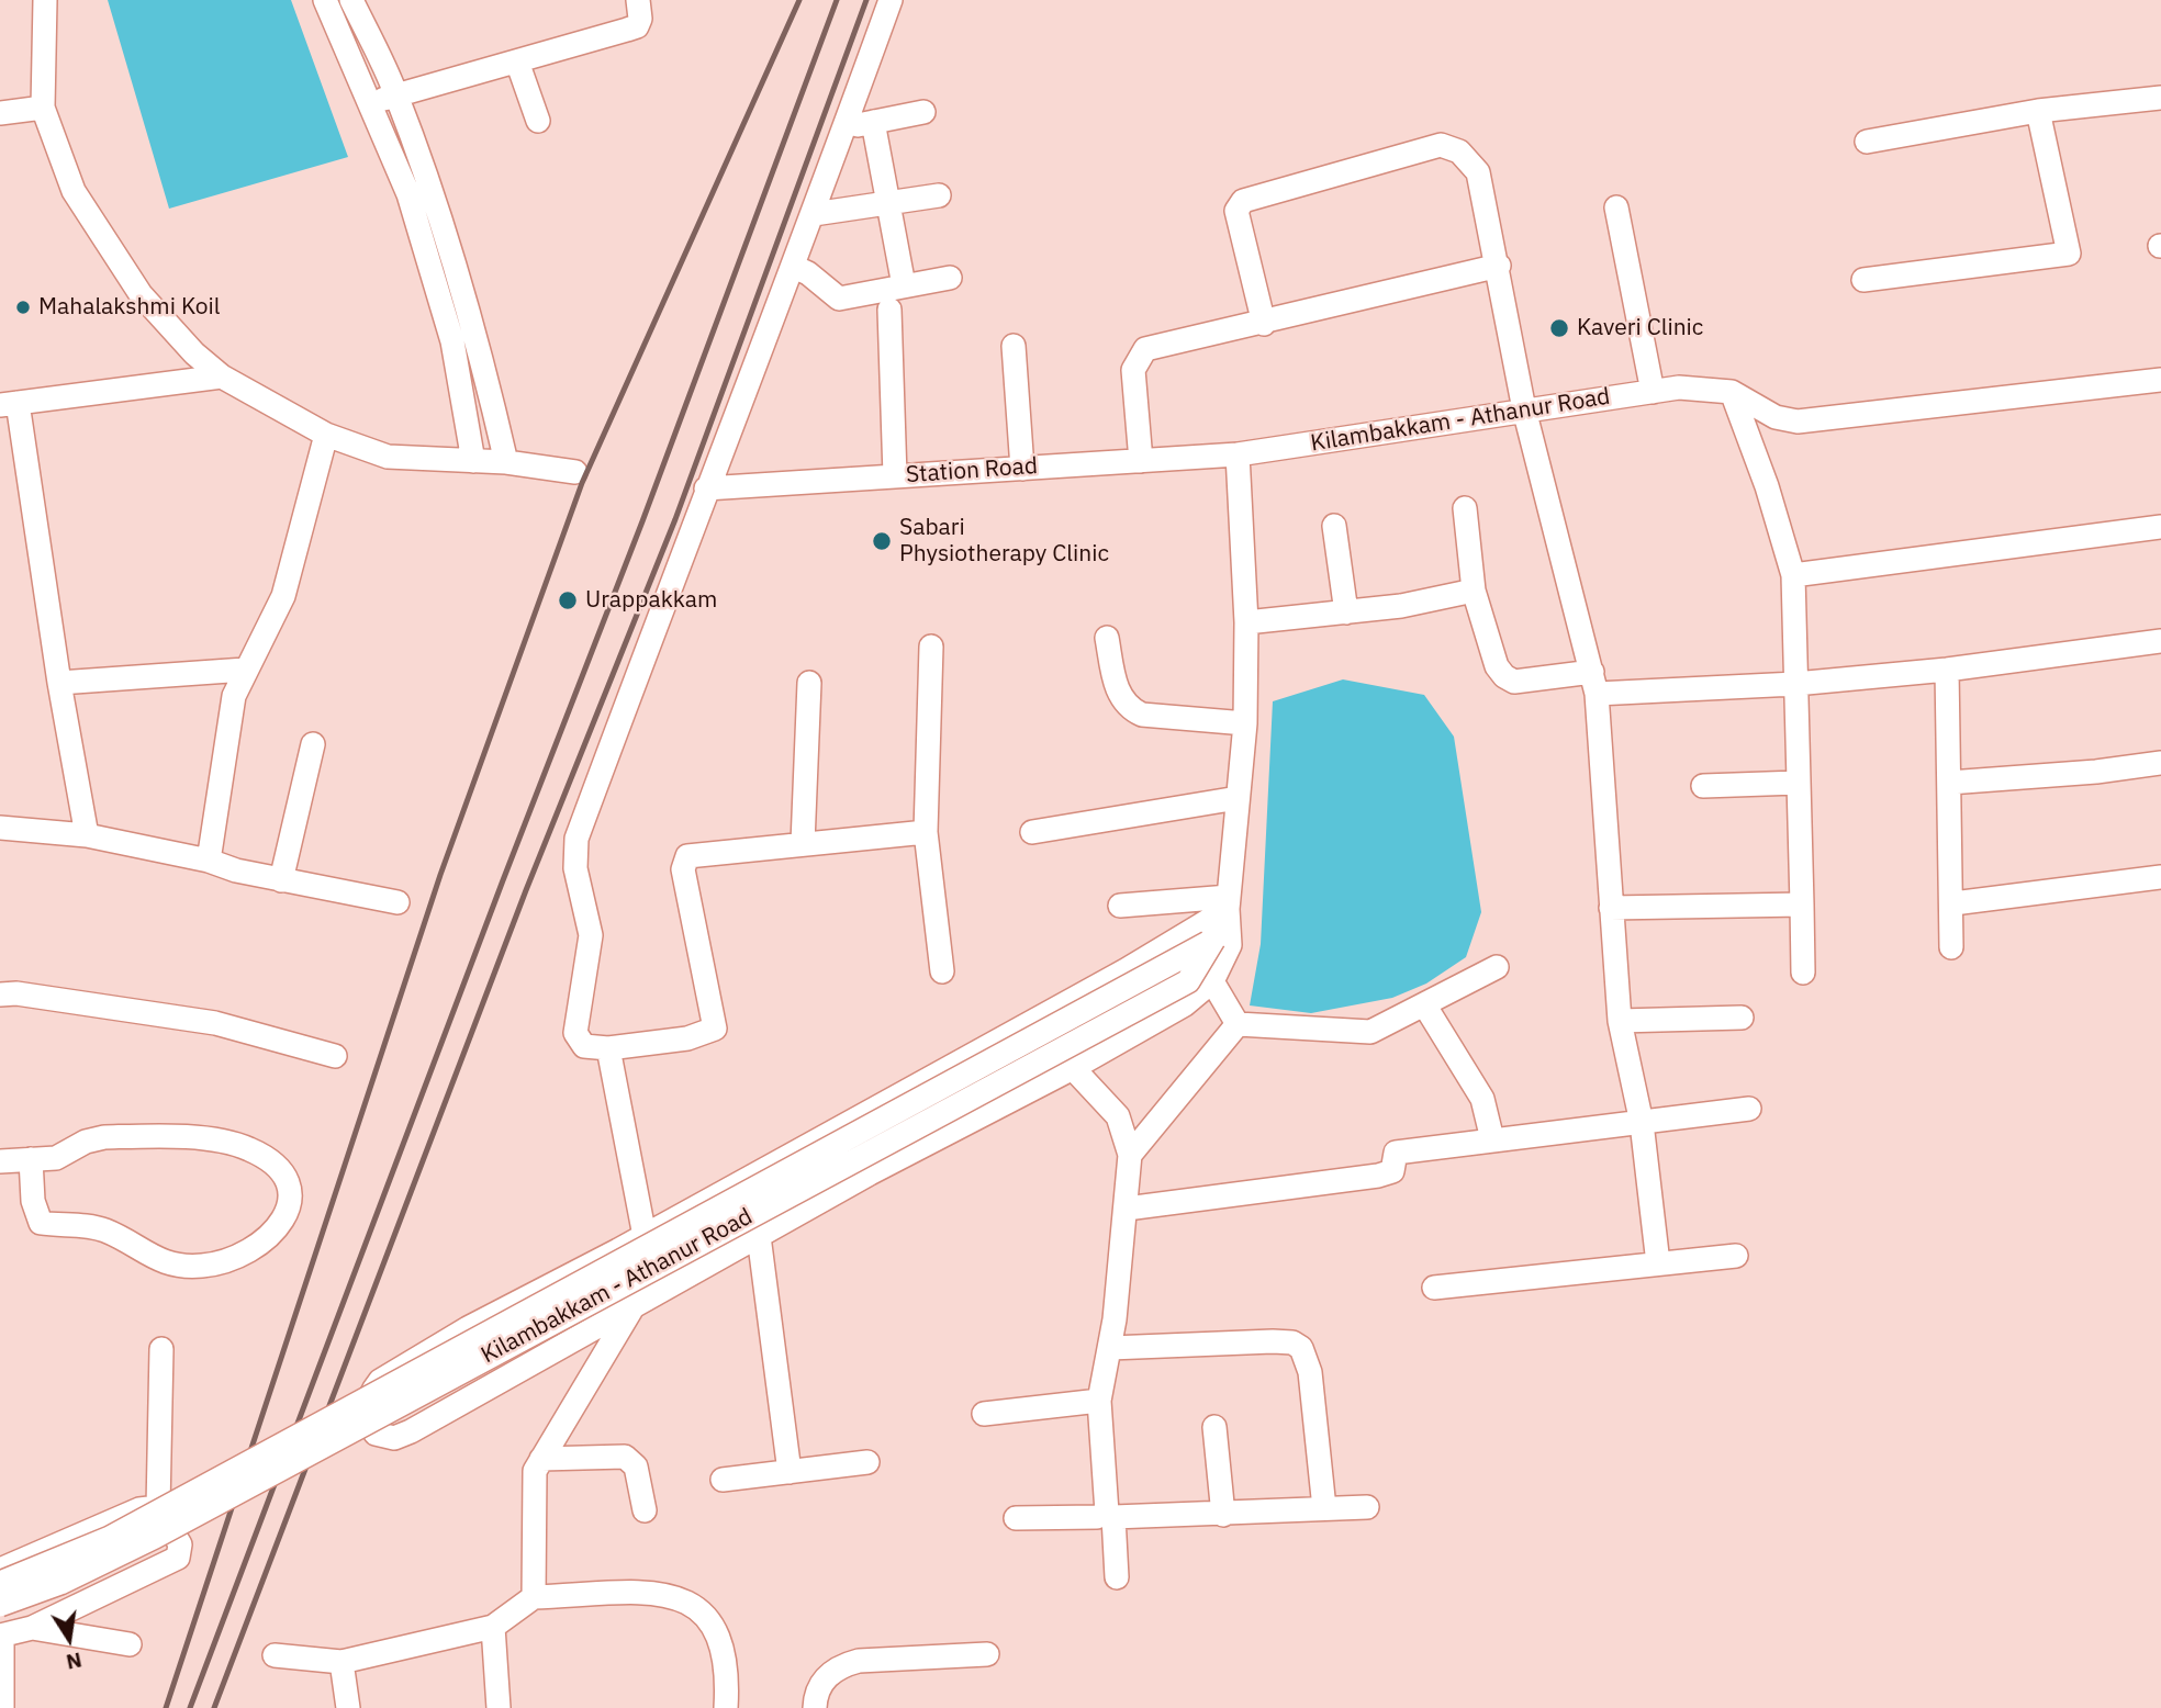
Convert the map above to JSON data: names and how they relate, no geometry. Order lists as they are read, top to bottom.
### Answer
{
  "streets": {
    "street": ["Kilambakkam - Athanur Road", "Station Road"]
  },
  "crossings": [
    ["Kilambakkam - Athanur Road", "Station Road"]
  ],
  "places": [
    "Mahalakshmi Koil",
    "Kaveri Clinic",
    "Sabari Physiotherapy Clinic",
    "Urappakkam"
  ],
  "north": "bottom"
}
